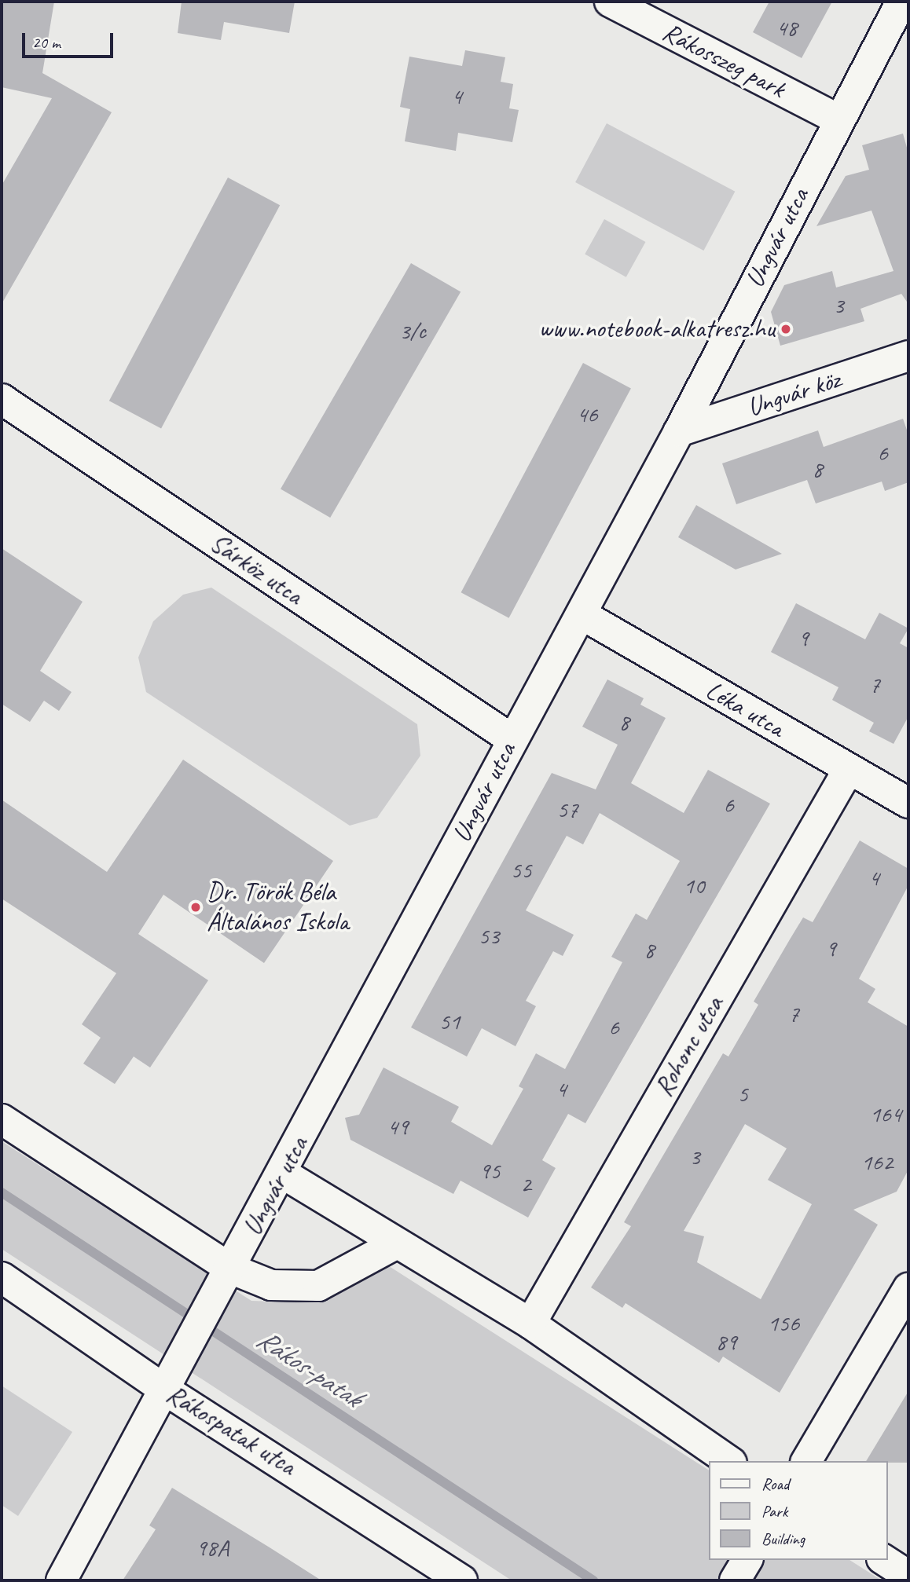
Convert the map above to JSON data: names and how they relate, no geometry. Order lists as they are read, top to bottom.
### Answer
{
  "streets": {
    "street": [
      "Rákosszeg park",
      "Ungvár utca",
      "Ungvár köz",
      "Sárköz utca",
      "Léka utca",
      "Rohonc utca",
      "Rákospatak utca"
    ]
  },
  "crossings": [
    ["Rákosszeg park", "Ungvár utca"],
    ["Ungvár utca", "Ungvár köz"],
    ["Ungvár utca", "Sárköz utca"],
    ["Ungvár utca", "Léka utca"],
    ["Ungvár utca", "Rákospatak utca"],
    ["Léka utca", "Rohonc utca"]
  ],
  "water": ["Rákos-patak"],
  "places": ["www.notebook-alkatresz.hu", "Dr. Török Béla Általános Iskola"],
  "house_numbers": [
    "48",
    "4",
    "3",
    "3/c",
    "46",
    "6",
    "8",
    "9",
    "7",
    "8",
    "6",
    "57",
    "55",
    "4",
    "10",
    "53",
    "9",
    "8",
    "7",
    "51",
    "6",
    "4",
    "5",
    "164",
    "49",
    "3",
    "162",
    "95",
    "2",
    "156",
    "89",
    "98A"
  ],
  "legend": ["Road", "Park", "Building"],
  "scale_bar": "20 m"
}
